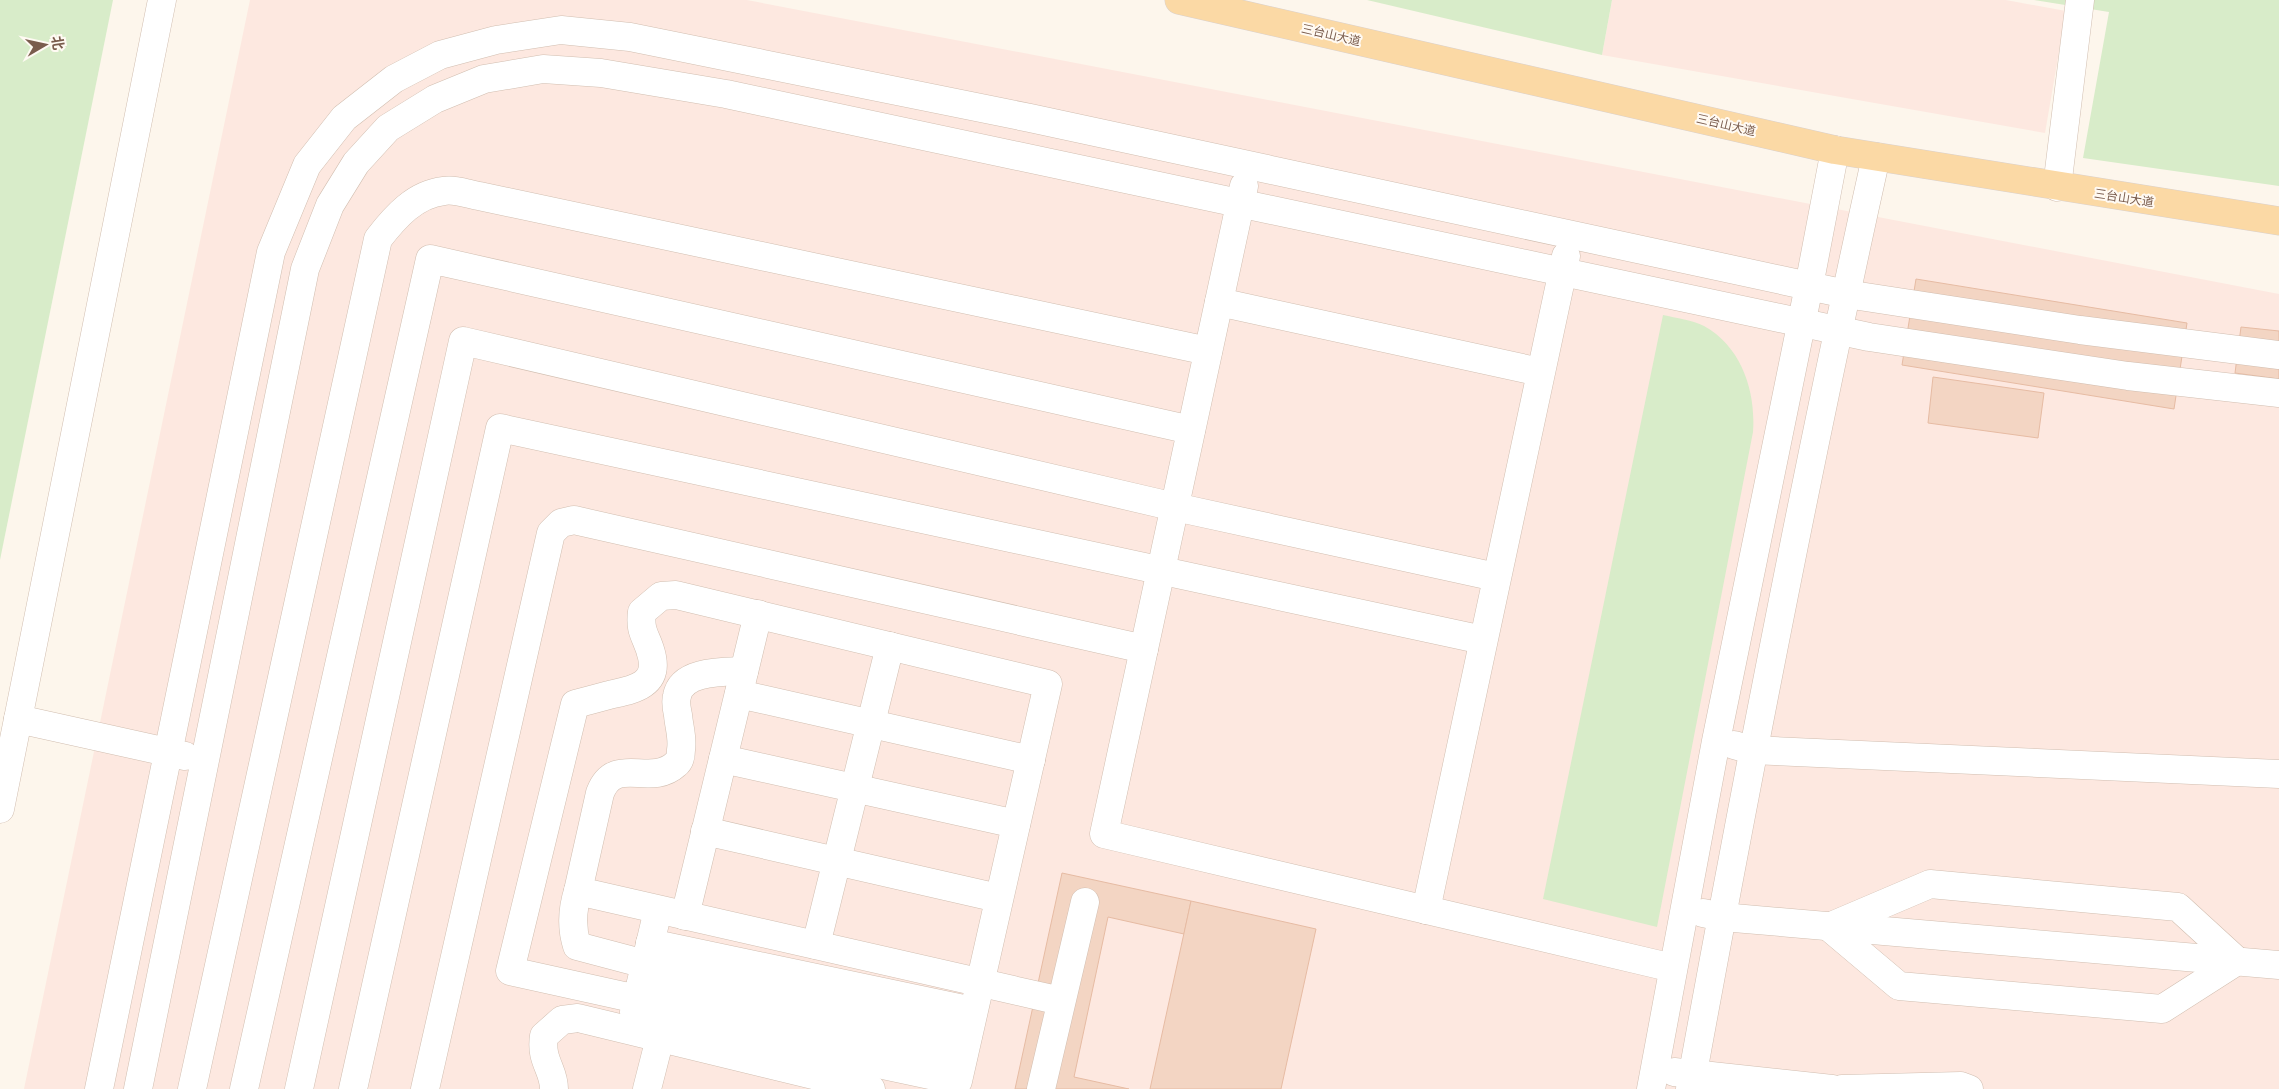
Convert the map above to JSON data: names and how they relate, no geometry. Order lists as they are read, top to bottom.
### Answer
{
  "streets": {
    "main road": ["三台山大道"]
  },
  "north": "right"
}
